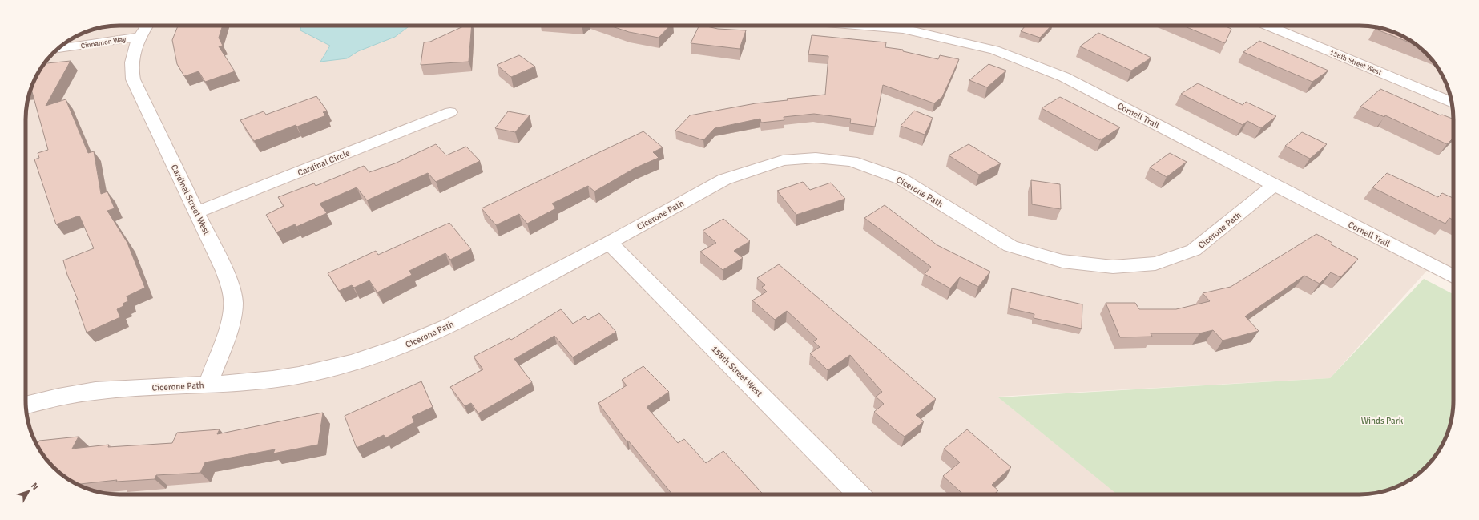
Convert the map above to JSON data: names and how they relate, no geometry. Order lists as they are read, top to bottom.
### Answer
{
  "streets": {
    "street": [
      "Cinnamon Way",
      "156th Street West",
      "Cornell Trail",
      "Cardinal Circle",
      "Cicerone Path",
      "Cardinal Street West",
      "158th Street West"
    ]
  },
  "crossings": [
    ["Cinnamon Way", "Cardinal Street West"],
    ["Cornell Trail", "Cicerone Path"],
    ["Cardinal Circle", "Cardinal Street West"],
    ["Cicerone Path", "Cardinal Street West"],
    ["Cicerone Path", "158th Street West"]
  ],
  "parks": ["Winds Park"],
  "north": "top right"
}
